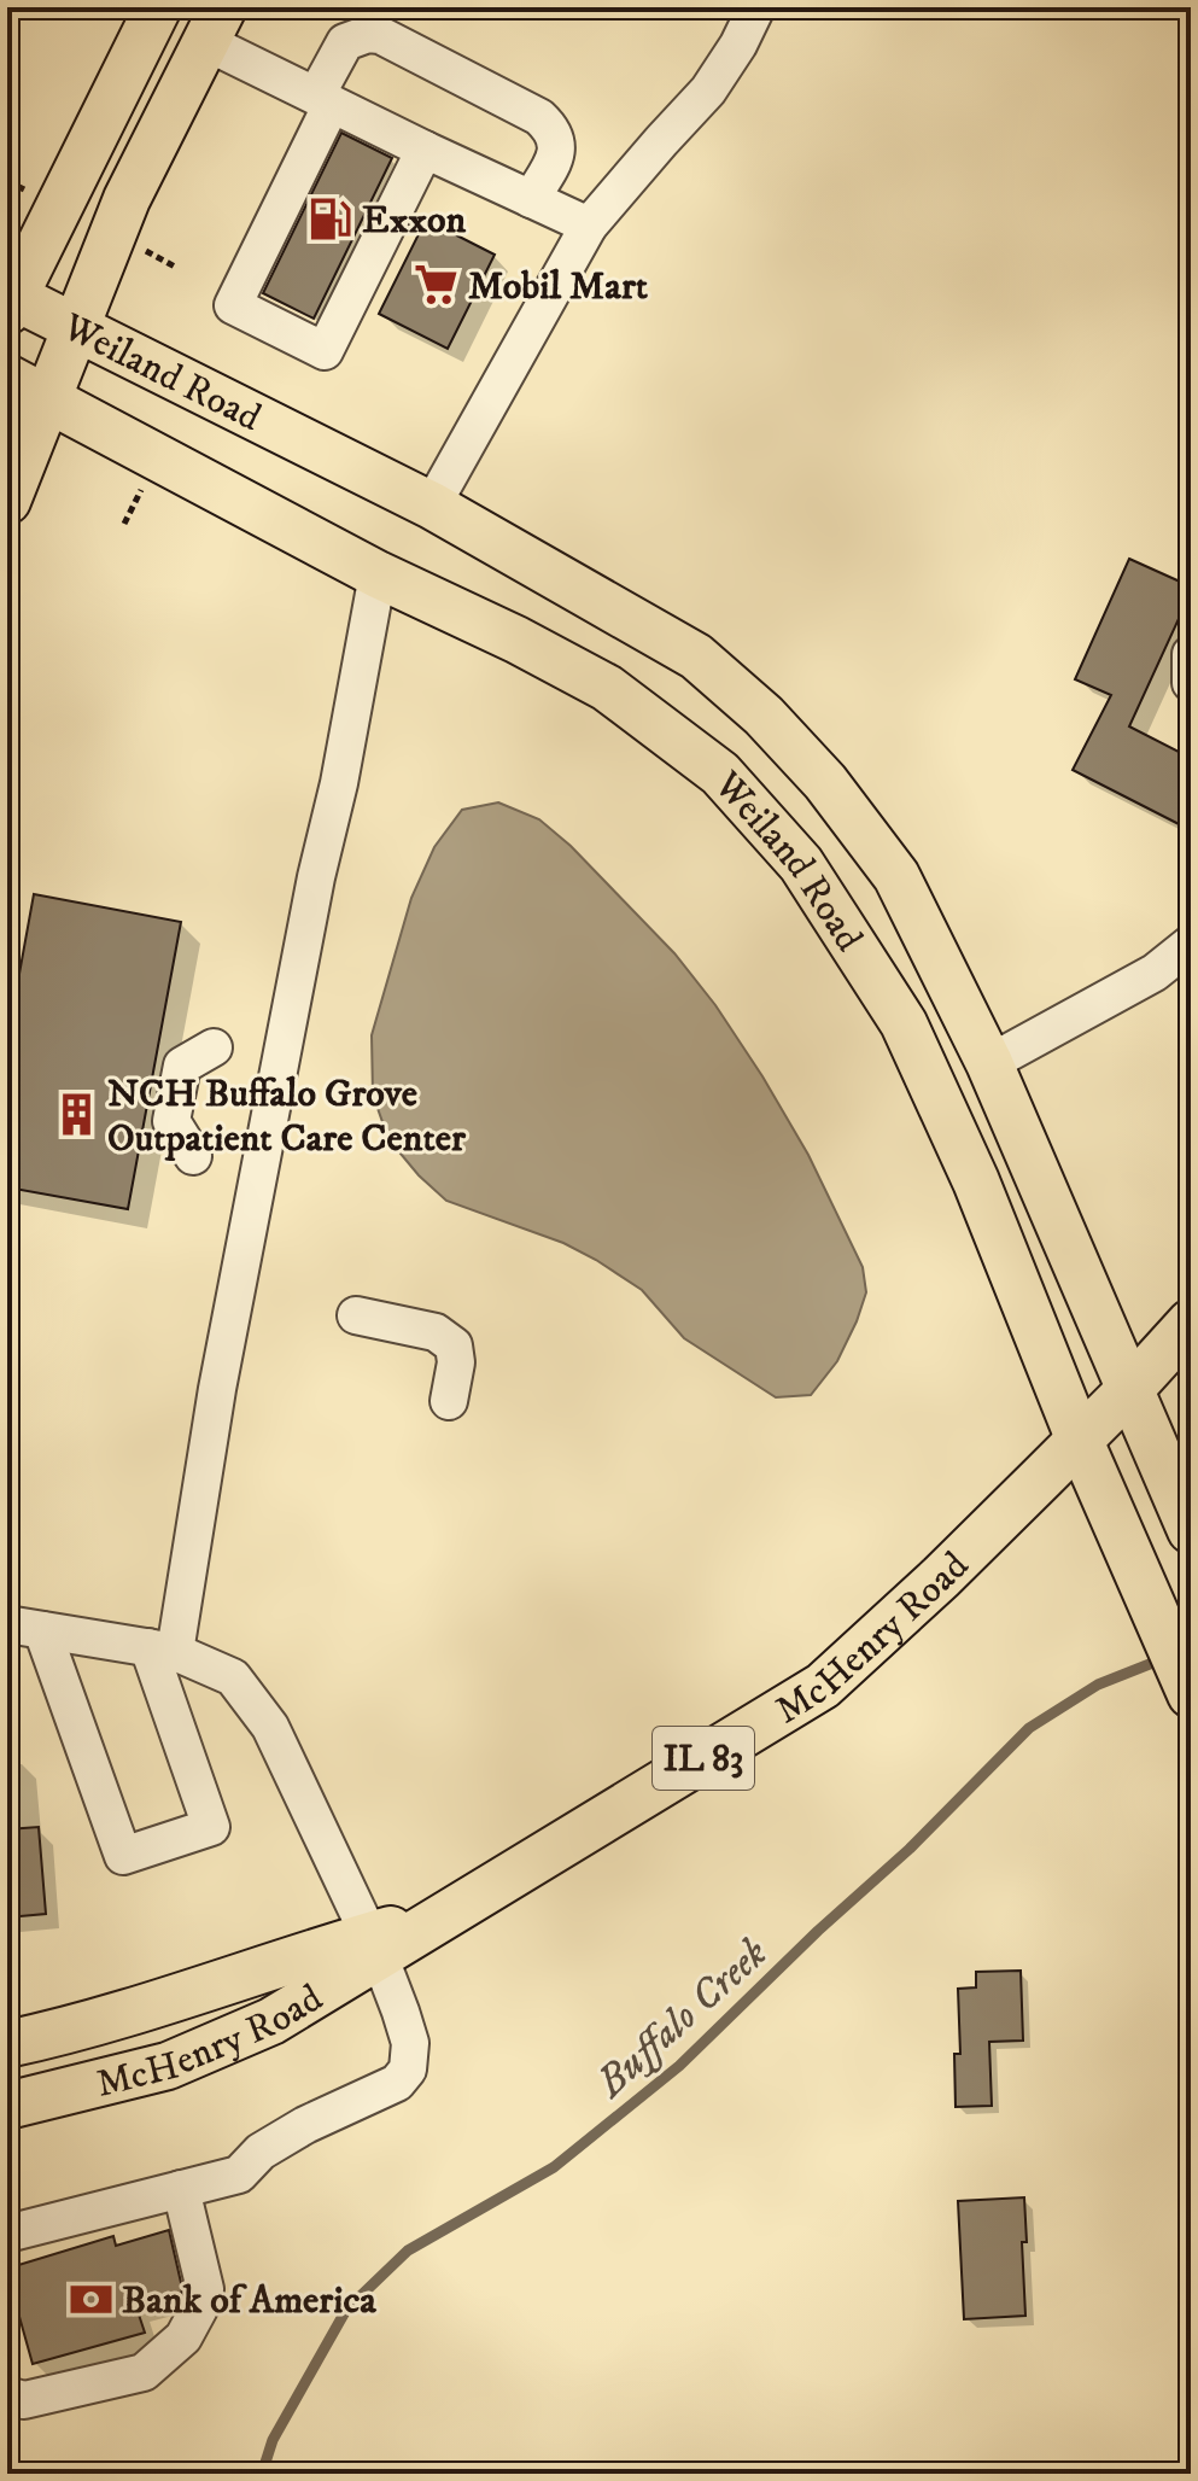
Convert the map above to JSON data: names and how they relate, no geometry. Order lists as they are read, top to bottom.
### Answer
{
  "streets": {
    "main road": ["Weiland Road", "McHenry Road", "IL 83"]
  },
  "crossings": [
    ["Weiland Road", "McHenry Road"]
  ],
  "water": ["Buffalo Creek"],
  "places": {
    "fuel station": ["Exxon"],
    "supermarket": ["Mobil Mart"],
    "building": ["NCH Buffalo Grove Outpatient Care Center"],
    "bank": ["Bank of America"]
  }
}
